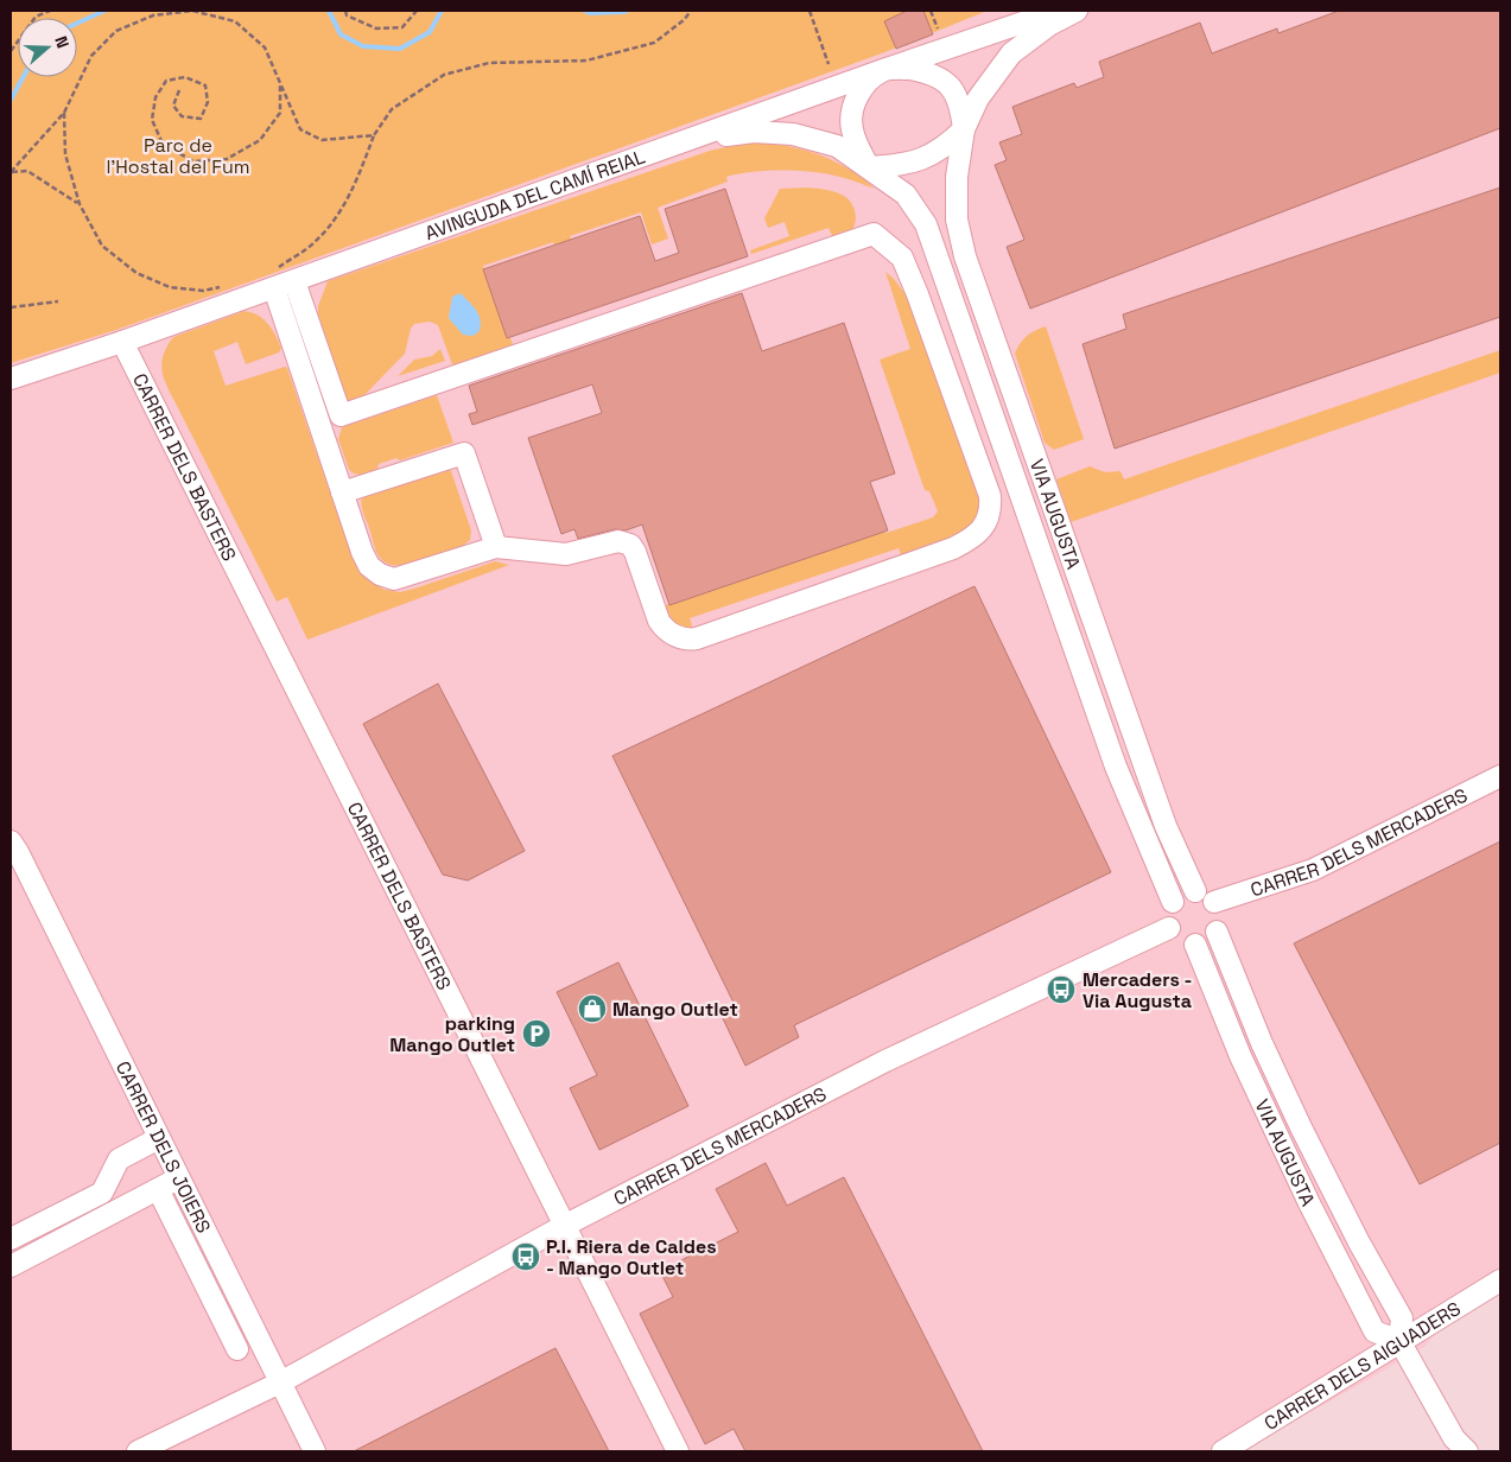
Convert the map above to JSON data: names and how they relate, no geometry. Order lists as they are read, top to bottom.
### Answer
{
  "streets": {
    "street": [
      "AVINGUDA DEL CAMÍ REIAL",
      "CARRER DELS BASTERS",
      "VIA AUGUSTA",
      "CARRER DELS MERCADERS",
      "CARRER DELS JOIERS",
      "CARRER DELS AIGUADERS"
    ]
  },
  "crossings": [
    ["AVINGUDA DEL CAMÍ REIAL", "CARRER DELS BASTERS"],
    ["AVINGUDA DEL CAMÍ REIAL", "VIA AUGUSTA"],
    ["CARRER DELS BASTERS", "CARRER DELS MERCADERS"],
    ["VIA AUGUSTA", "CARRER DELS MERCADERS"],
    ["VIA AUGUSTA", "CARRER DELS AIGUADERS"],
    ["CARRER DELS MERCADERS", "CARRER DELS JOIERS"]
  ],
  "parks": ["Parc de l'Hostal del Fum"],
  "places": {
    "bus stop": ["Mercaders - Via Augusta", "P.I. Riera de Caldes - Mango Outlet"],
    "shop": ["Mango Outlet"],
    "parking": ["parking Mango Outlet"]
  },
  "north": "right"
}
